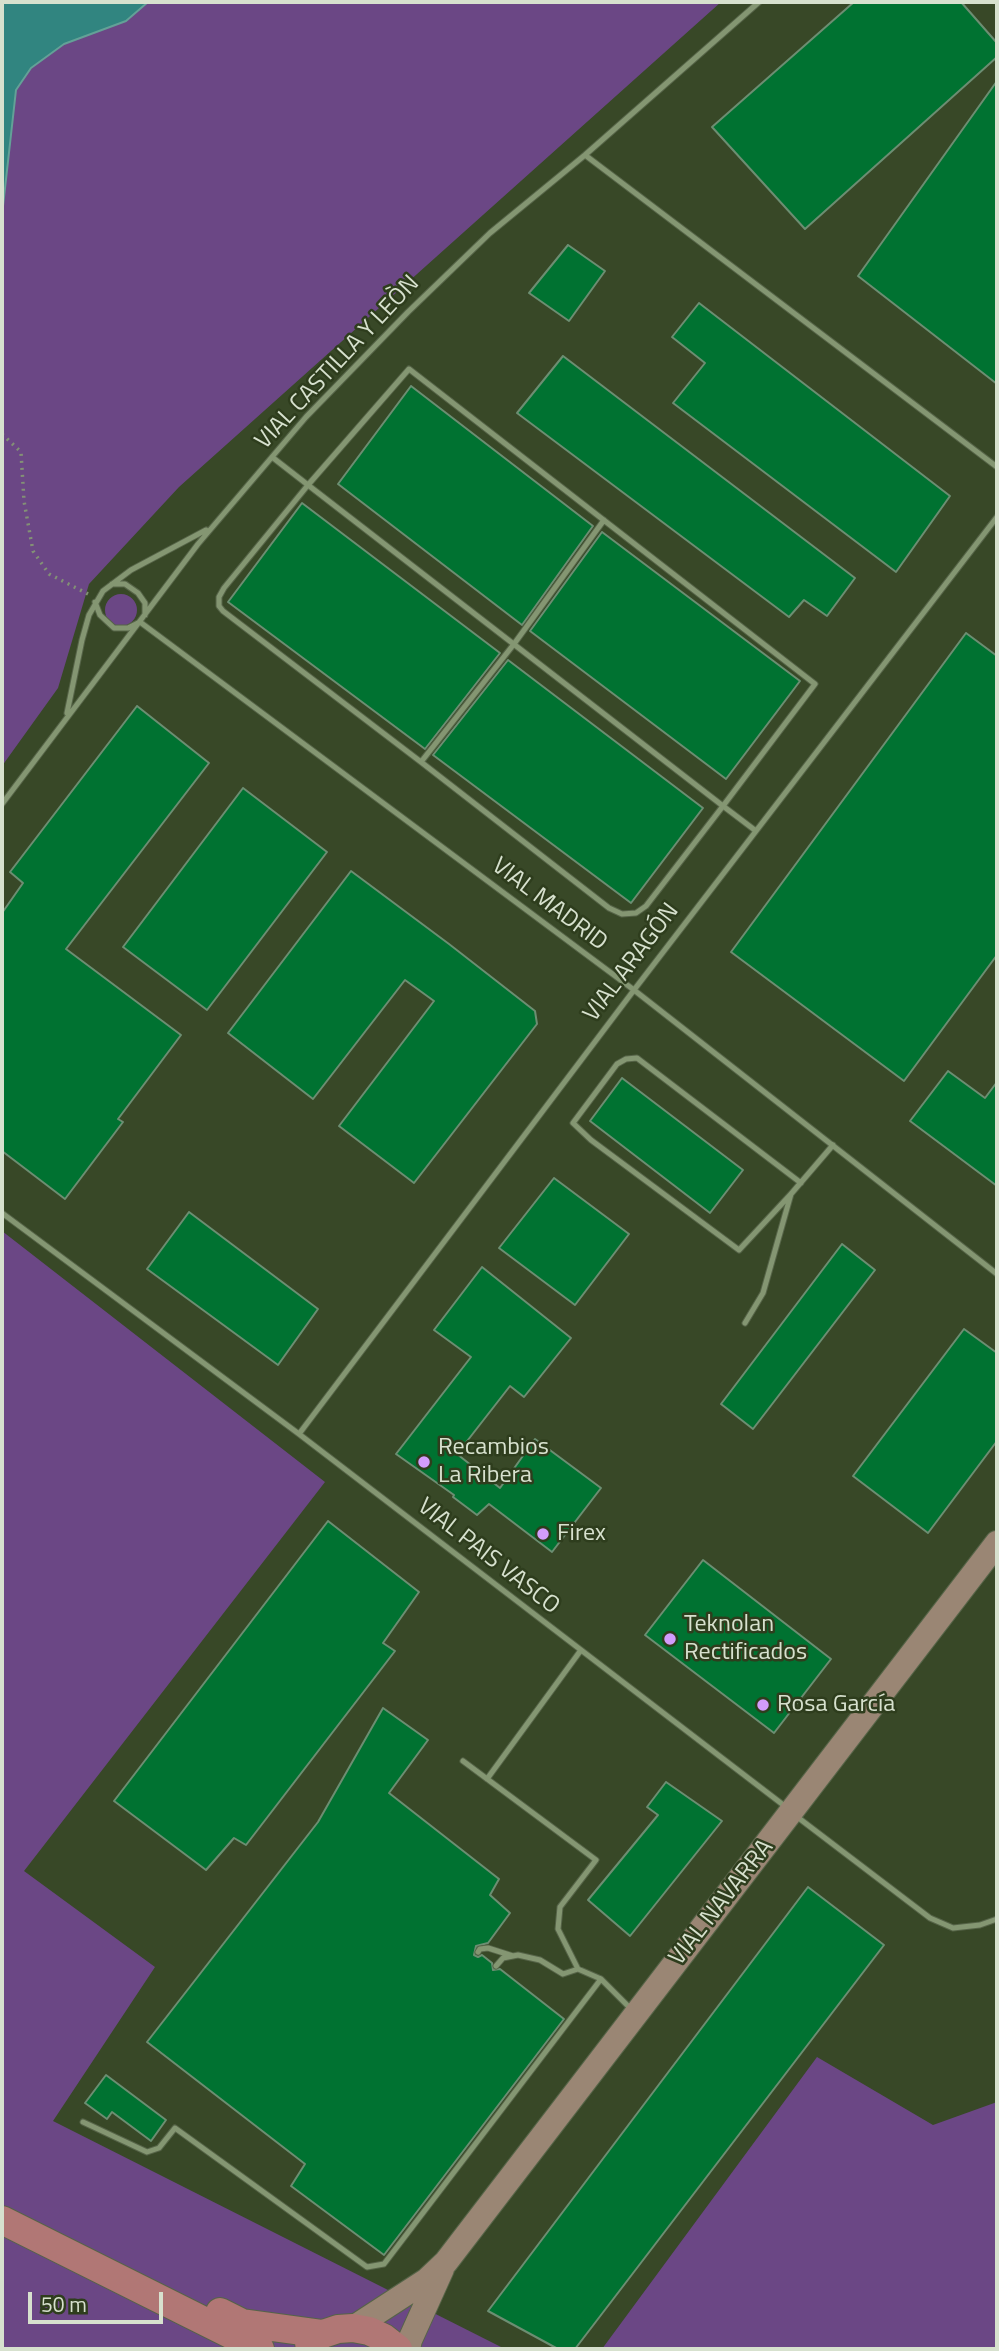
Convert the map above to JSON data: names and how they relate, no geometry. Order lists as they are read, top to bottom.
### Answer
{
  "streets": {
    "street": ["VIAL NAVARRA"],
    "lane": [
      "VIAL CASTILLA Y LEÒN",
      "VIAL MADRID",
      "VIAL ARAGÓN",
      "VIAL PAIS VASCO"
    ]
  },
  "crossings": [
    ["VIAL CASTILLA Y LEÒN", "VIAL MADRID"],
    ["VIAL MADRID", "VIAL ARAGÓN"],
    ["VIAL ARAGÓN", "VIAL PAIS VASCO"],
    ["VIAL PAIS VASCO", "VIAL NAVARRA"]
  ],
  "places": [
    "Recambios La Ribera",
    "Firex",
    "Teknolan Rectificados",
    "Rosa García"
  ],
  "scale_bar": "50 m"
}
